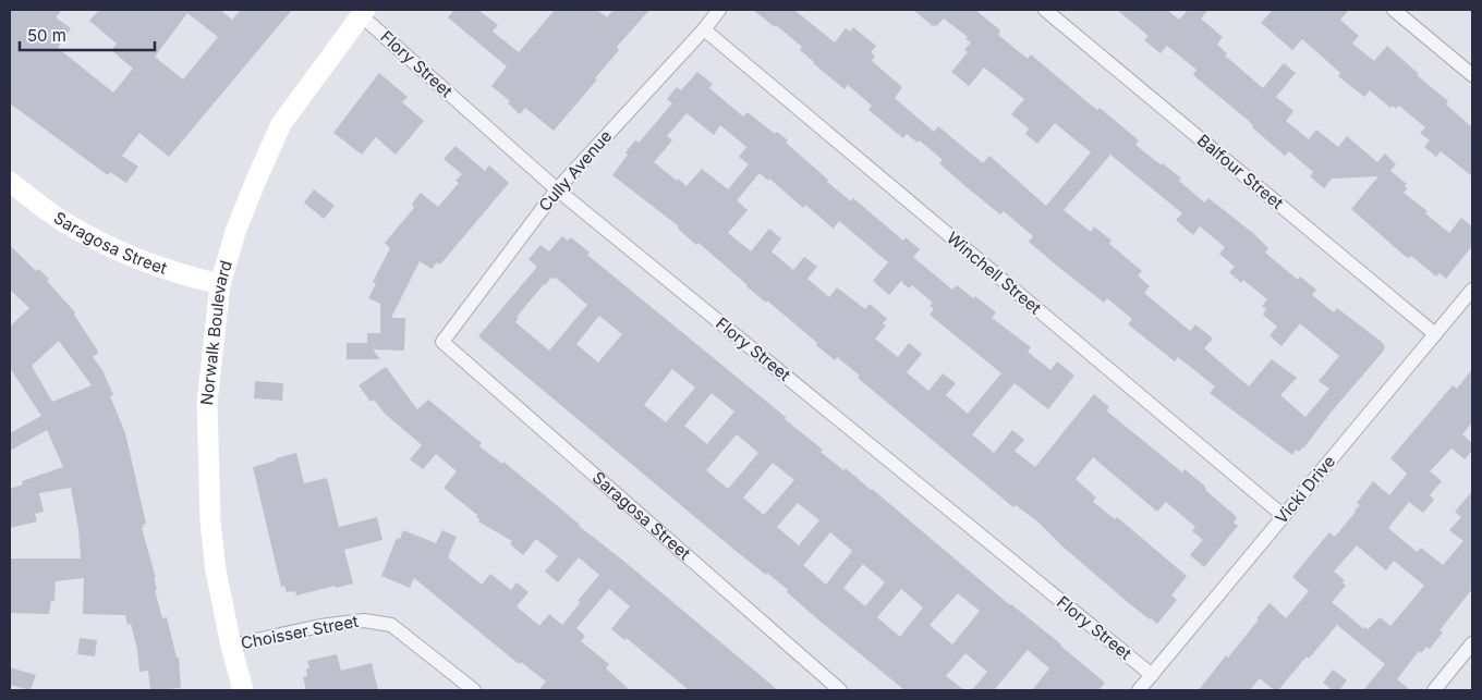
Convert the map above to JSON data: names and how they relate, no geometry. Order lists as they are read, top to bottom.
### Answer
{
  "streets": {
    "main road": ["Saragosa Street", "Norwalk Boulevard"],
    "street": [
      "Flory Street",
      "Cully Avenue",
      "Balfour Street",
      "Winchell Street",
      "Vicki Drive",
      "Choisser Street"
    ]
  },
  "crossings": [
    ["Flory Street", "Cully Avenue"],
    ["Flory Street", "Norwalk Boulevard"],
    ["Flory Street", "Vicki Drive"],
    ["Cully Avenue", "Saragosa Street"],
    ["Cully Avenue", "Winchell Street"],
    ["Balfour Street", "Vicki Drive"],
    ["Saragosa Street", "Norwalk Boulevard"],
    ["Winchell Street", "Vicki Drive"],
    ["Norwalk Boulevard", "Choisser Street"]
  ],
  "scale_bar": "50 m"
}
